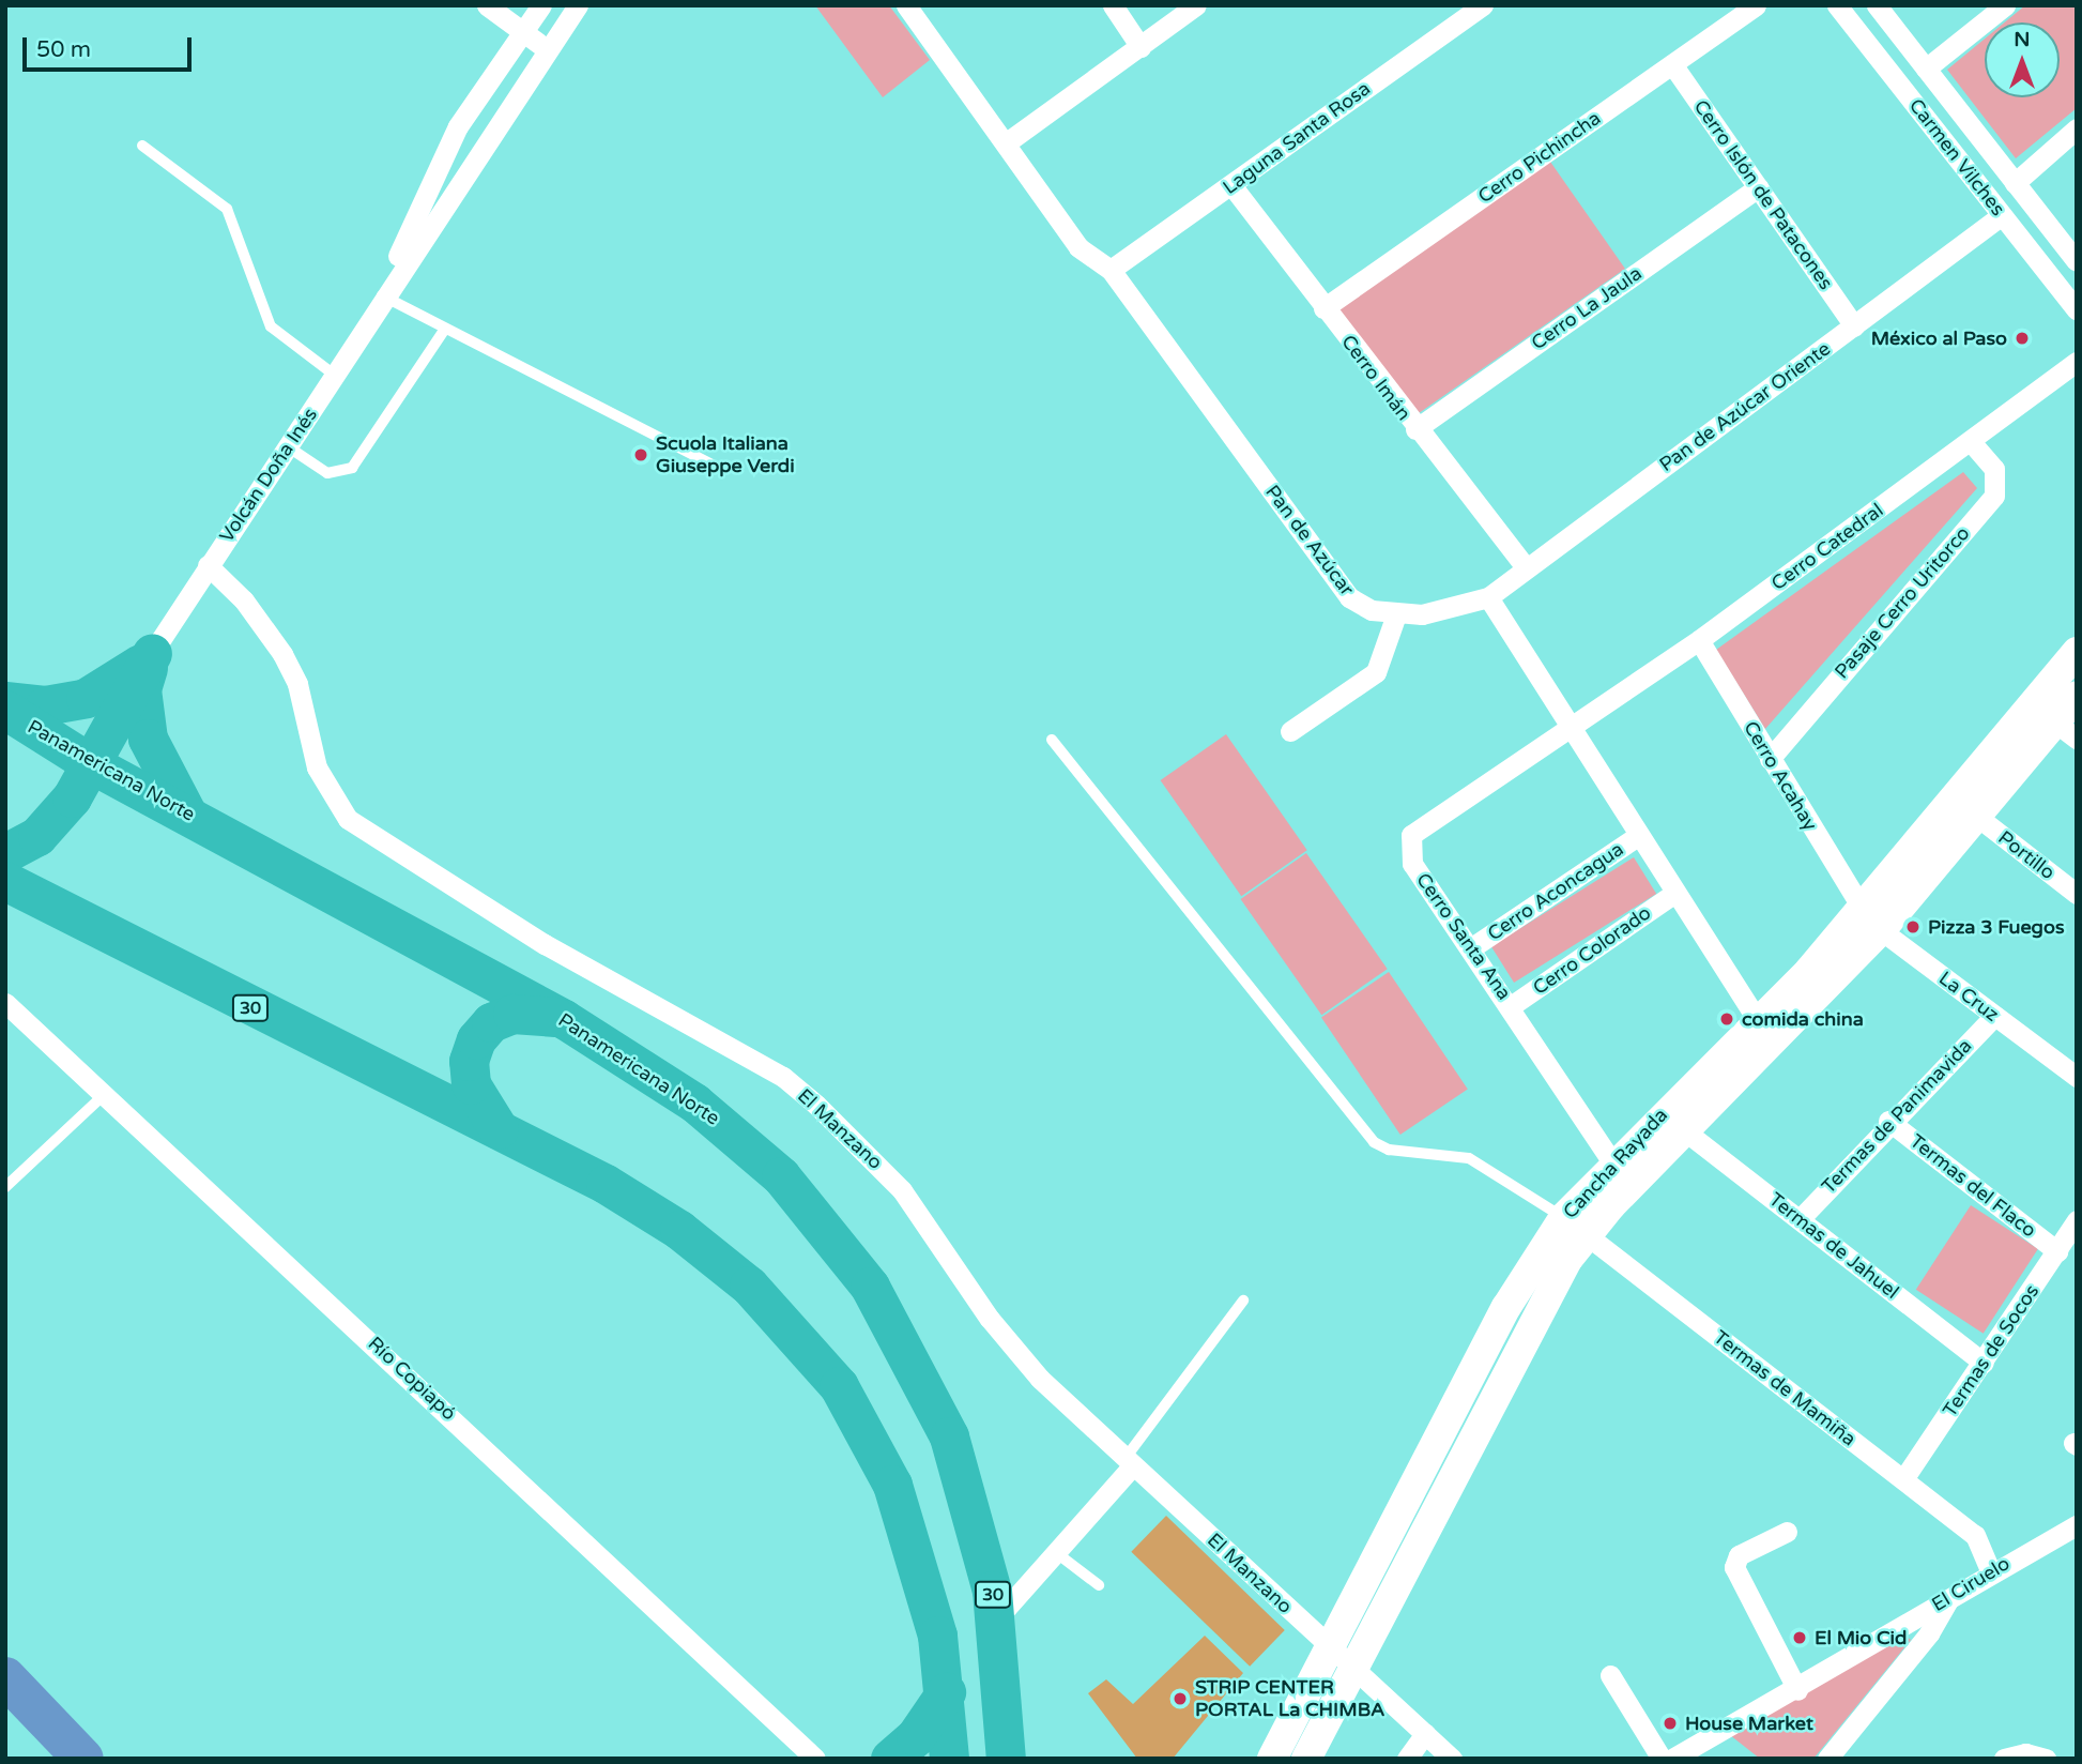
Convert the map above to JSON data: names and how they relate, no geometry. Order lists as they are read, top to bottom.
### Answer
{
  "streets": {
    "highway": ["Panamericana Norte", "30"],
    "street": [
      "Laguna Santa Rosa",
      "Cerro Pichincha",
      "Carmen Vilches",
      "Cerro Islón de Patacones",
      "Cerro La Jaula",
      "Cerro Imán",
      "Pan de Azúcar Oriente",
      "Volcán Doña Inés",
      "Pan de Azúcar",
      "Cerro Catedral",
      "Pasaje Cerro Uritorco",
      "Cerro Acahay",
      "Portillo",
      "Cerro Aconcagua",
      "Cerro Santa Ana",
      "Cerro Colorado",
      "La Cruz",
      "Termas de Panimavida",
      "El Manzano",
      "Cancha Rayada",
      "Termas del Flaco",
      "Termas de Jahuel",
      "Termas de Socos",
      "Río Copiapó",
      "Termas de Mamiña",
      "El Ciruelo"
    ]
  },
  "crossings": [
    ["Laguna Santa Rosa", "Cerro Imán"],
    ["Laguna Santa Rosa", "Pan de Azúcar"],
    ["Cerro Pichincha", "Cerro Islón de Patacones"],
    ["Cerro Pichincha", "Cerro Imán"],
    ["Carmen Vilches", "Pan de Azúcar Oriente"],
    ["Cerro Islón de Patacones", "Cerro La Jaula"],
    ["Cerro Islón de Patacones", "Pan de Azúcar Oriente"],
    ["Cerro La Jaula", "Cerro Imán"],
    ["Cerro Imán", "Pan de Azúcar Oriente"],
    ["Pan de Azúcar Oriente", "Pan de Azúcar"],
    ["Volcán Doña Inés", "El Manzano"],
    ["Cerro Catedral", "Pasaje Cerro Uritorco"],
    ["Cerro Catedral", "Cerro Acahay"],
    ["Cerro Catedral", "Cerro Santa Ana"],
    ["Pasaje Cerro Uritorco", "Cerro Acahay"],
    ["Cerro Acahay", "La Cruz"],
    ["Cerro Acahay", "Cancha Rayada"],
    ["Portillo", "Cancha Rayada"],
    ["Cerro Aconcagua", "Cerro Santa Ana"],
    ["Cerro Santa Ana", "Cerro Colorado"],
    ["Cerro Santa Ana", "Cancha Rayada"],
    ["La Cruz", "Termas de Panimavida"],
    ["La Cruz", "Cancha Rayada"],
    ["Termas de Panimavida", "Termas del Flaco"],
    ["Termas de Panimavida", "Termas de Jahuel"],
    ["El Manzano", "Cancha Rayada"],
    ["Cancha Rayada", "Termas de Jahuel"],
    ["Cancha Rayada", "Termas de Mamiña"],
    ["Termas del Flaco", "Termas de Socos"],
    ["Termas de Jahuel", "Termas de Socos"],
    ["Termas de Socos", "Termas de Mamiña"],
    ["Termas de Mamiña", "El Ciruelo"]
  ],
  "places": [
    "México al Paso",
    "Scuola Italiana Giuseppe Verdi",
    "Pizza 3 Fuegos",
    "comida china",
    "El Mio Cid",
    "STRIP CENTER PORTAL La CHIMBA",
    "House Market"
  ],
  "scale_bar": "50 m",
  "north": "top"
}
